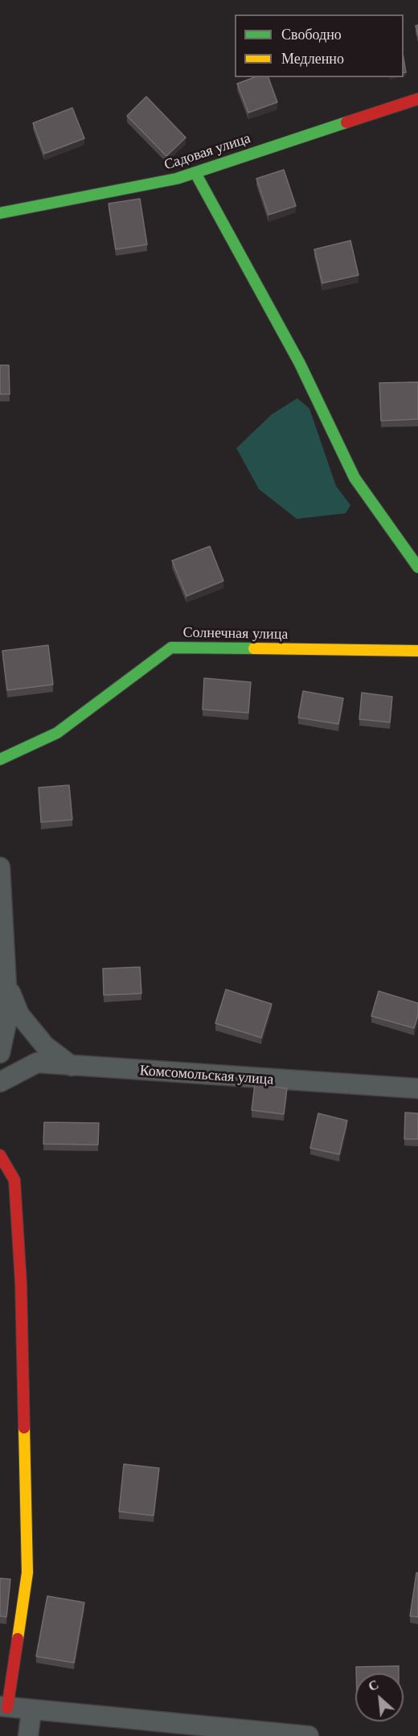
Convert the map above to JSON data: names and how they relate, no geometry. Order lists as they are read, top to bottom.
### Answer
{
  "streets": {
    "street": ["Садовая улица", "Солнечная улица", "Комсомольская улица"]
  },
  "legend": ["Свободно", "Медленно"],
  "north": "top left"
}
